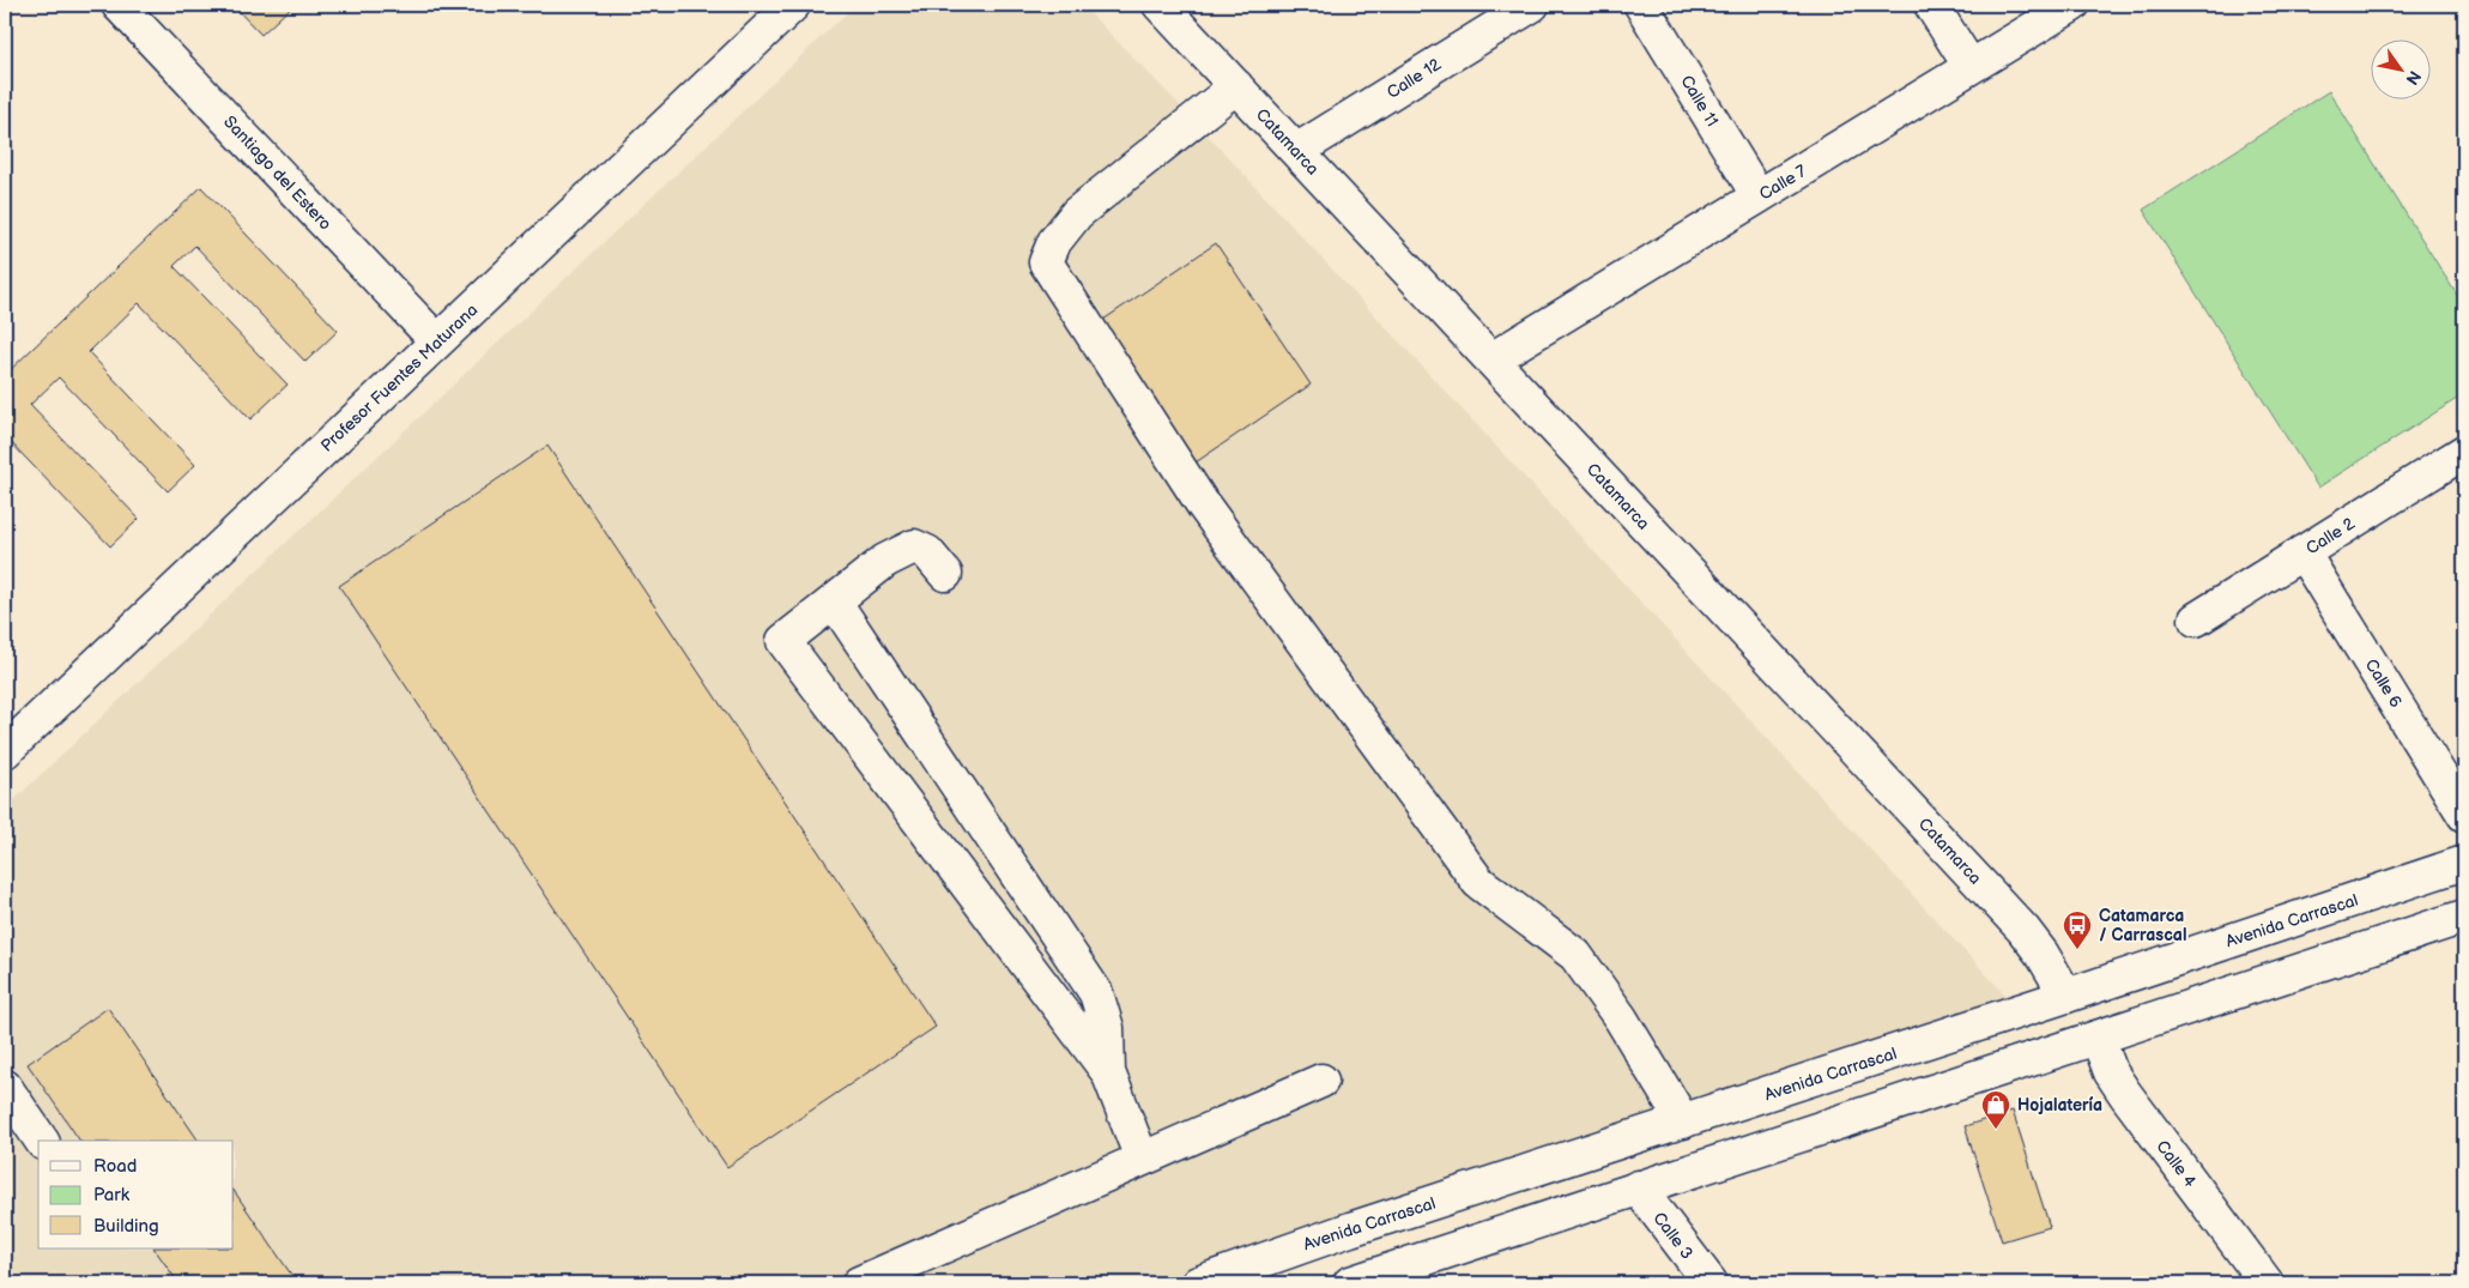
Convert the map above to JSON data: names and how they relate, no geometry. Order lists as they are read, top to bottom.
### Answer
{
  "streets": {
    "street": [
      "Calle 12",
      "Calle 11",
      "Catamarca",
      "Santiago del Estero",
      "Calle 7",
      "Profesor Fuentes Maturana",
      "Calle 2",
      "Calle 6",
      "Avenida Carrascal",
      "Calle 4",
      "Calle 3"
    ]
  },
  "crossings": [
    ["Calle 12", "Catamarca"],
    ["Calle 11", "Calle 7"],
    ["Catamarca", "Calle 7"],
    ["Catamarca", "Avenida Carrascal"],
    ["Santiago del Estero", "Profesor Fuentes Maturana"],
    ["Calle 2", "Calle 6"]
  ],
  "places": {
    "bus stop": ["Catamarca / Carrascal"],
    "shop": ["Hojalatería"]
  },
  "legend": ["Road", "Park", "Building"],
  "north": "bottom right"
}
